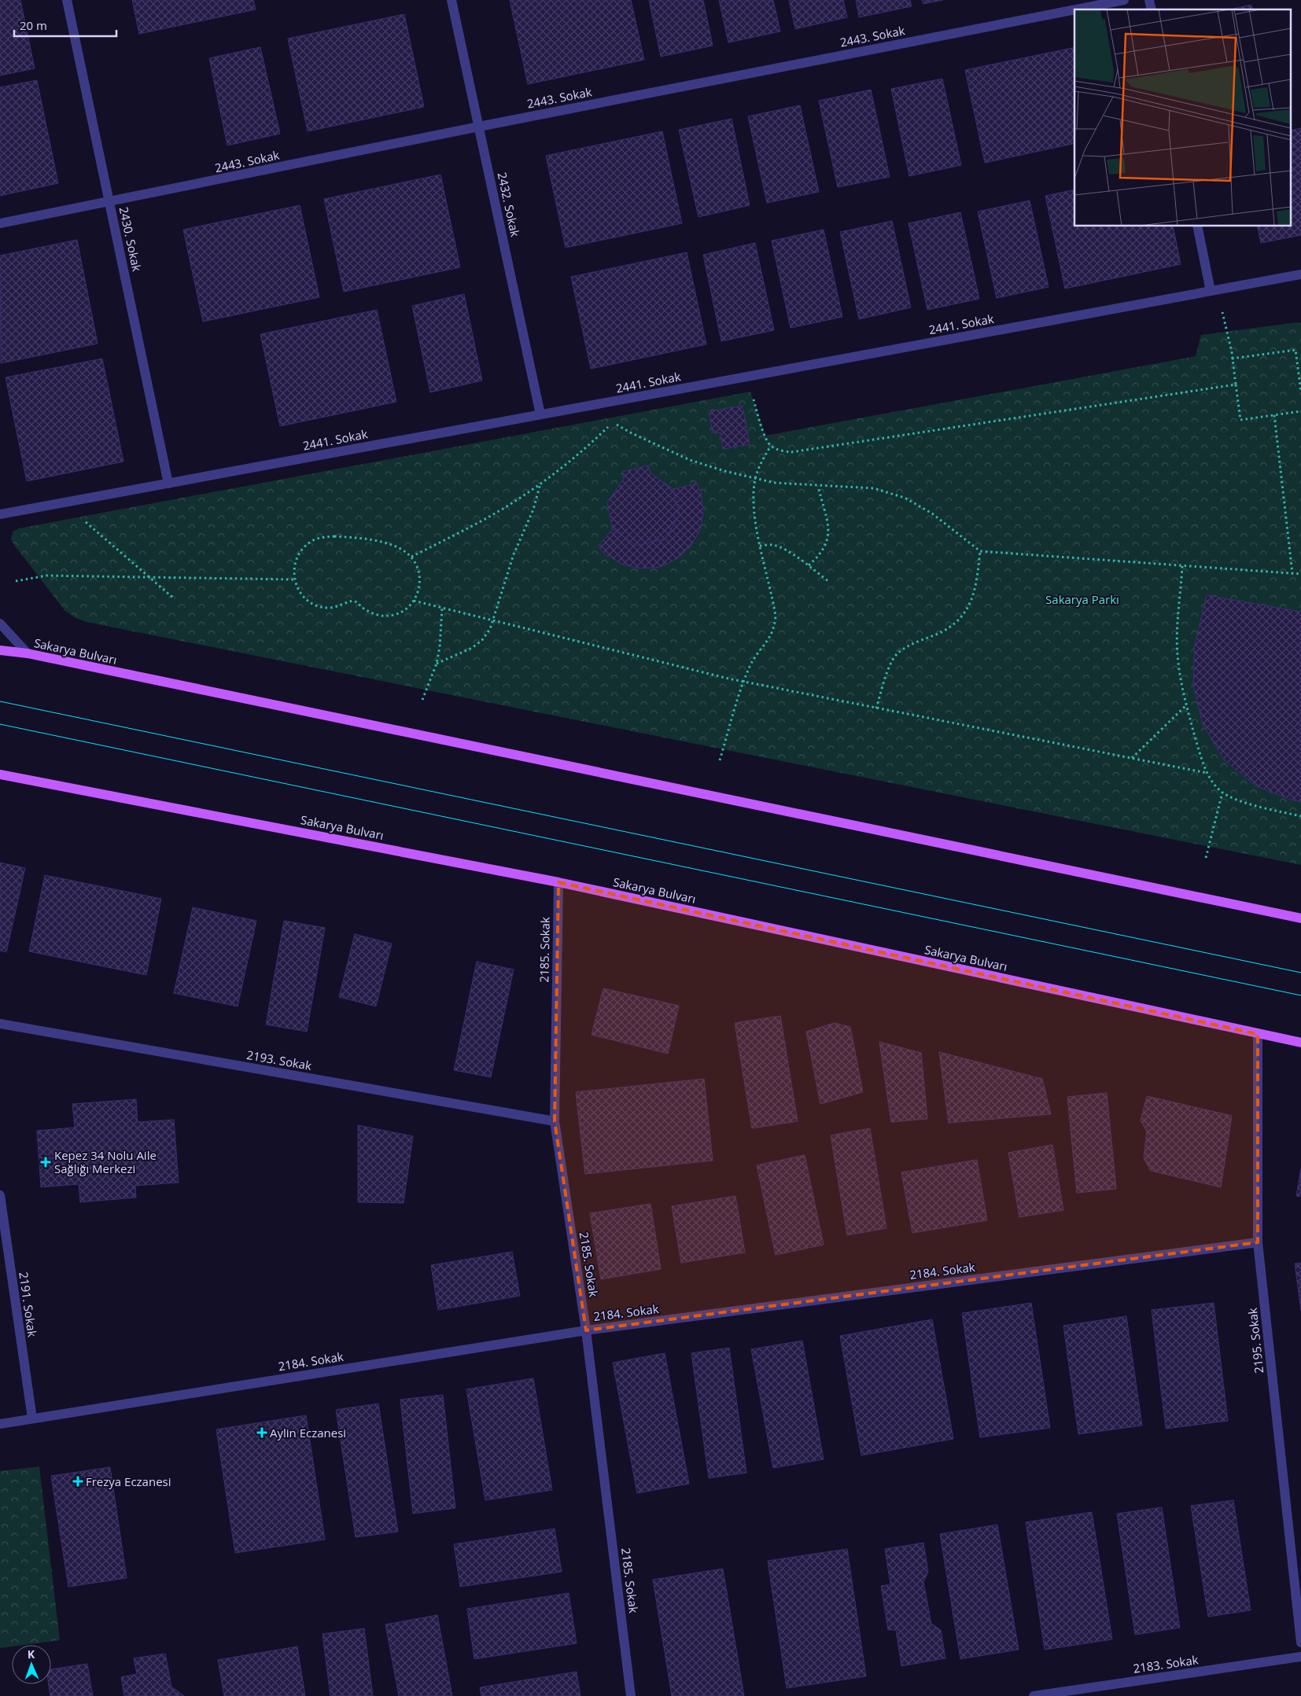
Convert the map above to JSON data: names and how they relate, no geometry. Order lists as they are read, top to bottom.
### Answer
{
  "streets": {
    "main road": ["Sakarya Bulvarı"],
    "street": [
      "2443. Sokak",
      "2432. Sokak",
      "2430. Sokak",
      "2441. Sokak",
      "2185. Sokak",
      "2193. Sokak",
      "2184. Sokak",
      "2191. Sokak",
      "2195. Sokak",
      "2183. Sokak"
    ]
  },
  "crossings": [
    ["2443. Sokak", "2432. Sokak"],
    ["2443. Sokak", "2430. Sokak"],
    ["2432. Sokak", "2441. Sokak"],
    ["2430. Sokak", "2441. Sokak"],
    ["Sakarya Bulvarı", "2185. Sokak"],
    ["Sakarya Bulvarı", "2195. Sokak"],
    ["2185. Sokak", "2193. Sokak"],
    ["2185. Sokak", "2184. Sokak"],
    ["2184. Sokak", "2191. Sokak"],
    ["2184. Sokak", "2195. Sokak"]
  ],
  "parks": ["Sakarya Parkı"],
  "places": {
    "health": ["Kepez 34 Nolu Aile Sağlığı Merkezi", "Aylin Eczanesi", "Frezya Eczanesi"]
  },
  "scale_bar": "20 m",
  "north": "top"
}
